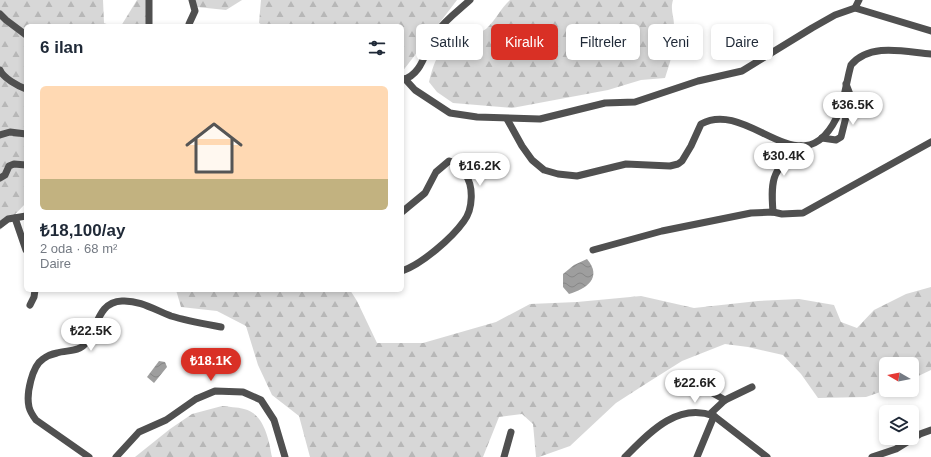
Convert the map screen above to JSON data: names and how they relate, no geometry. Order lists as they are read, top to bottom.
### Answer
{
  "north": "left",
  "page": {
    "chip": [
      "Satılık",
      "Kiralık",
      "Filtreler",
      "Yeni",
      "Daire"
    ],
    "heading": "6 ilan",
    "list": [
      {
        "name": "₺18,100/ay",
        "note": "2 oda · 68 m² · Daire"
      }
    ],
    "price": [
      "₺36.5K",
      "₺30.4K",
      "₺16.2K",
      "₺22.5K",
      "₺18.1K",
      "₺22.6K"
    ]
  }
}
